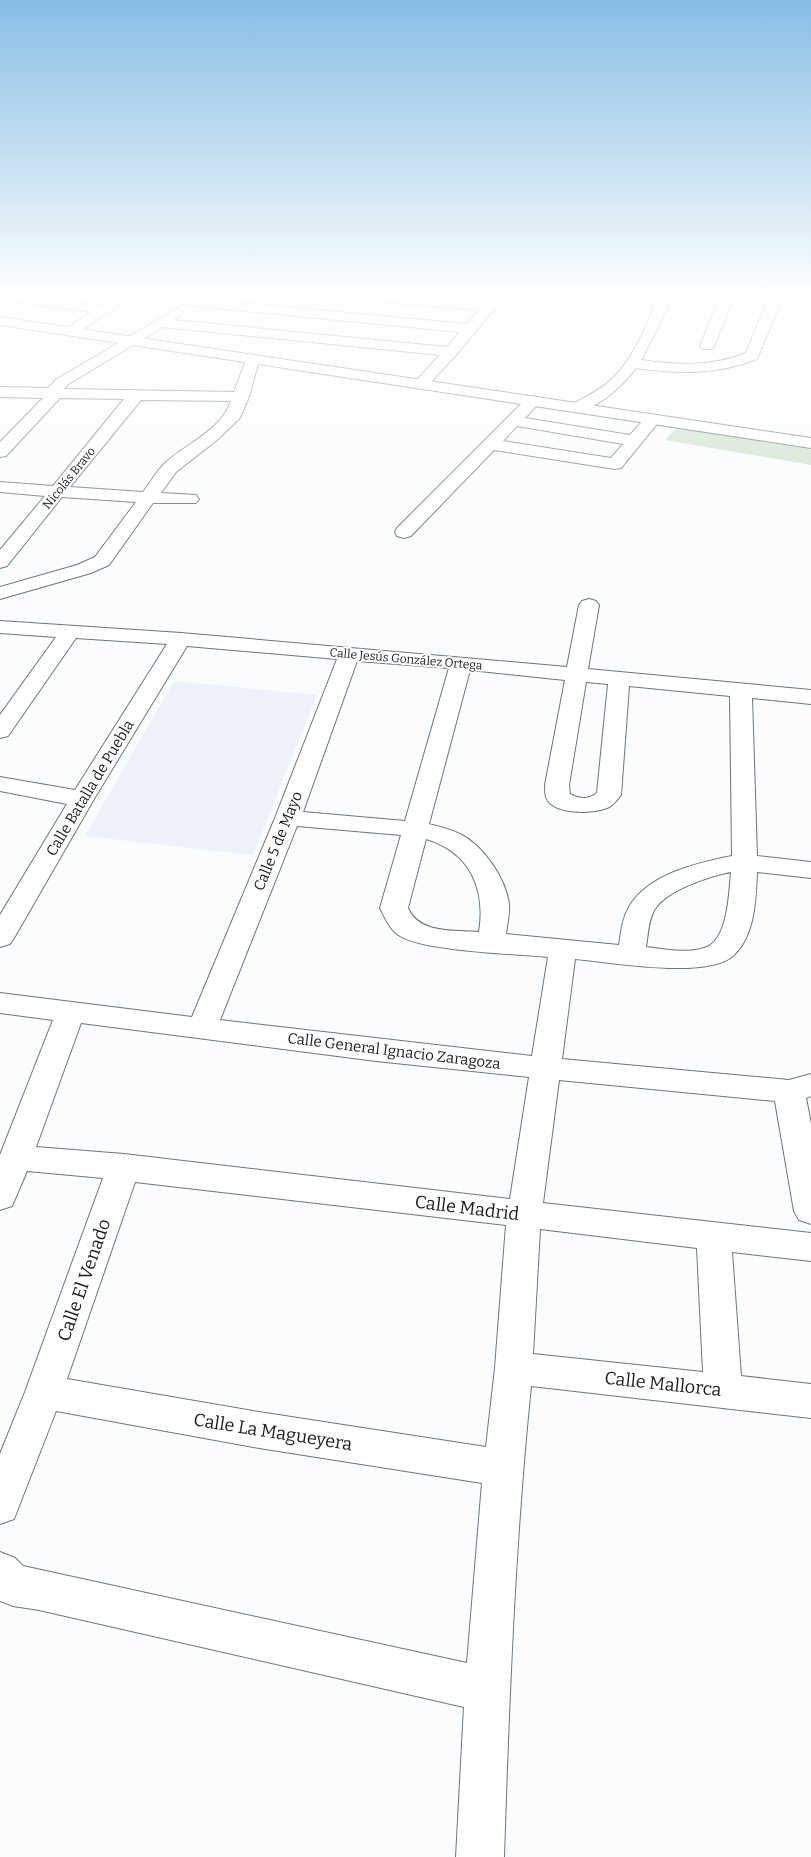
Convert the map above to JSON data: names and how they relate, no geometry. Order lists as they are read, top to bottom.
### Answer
{
  "streets": {
    "street": [
      "Nicolás Bravo",
      "Calle Jesús González Ortega",
      "Calle Batalla de Puebla",
      "Calle 5 de Mayo",
      "Calle General Ignacio Zaragoza",
      "Calle Madrid",
      "Calle El Venado",
      "Calle Mallorca",
      "Calle La Magueyera"
    ]
  },
  "crossings": [
    ["Calle Jesús González Ortega", "Calle Batalla de Puebla"],
    ["Calle Jesús González Ortega", "Calle 5 de Mayo"],
    ["Calle 5 de Mayo", "Calle General Ignacio Zaragoza"],
    ["Calle Madrid", "Calle El Venado"],
    ["Calle El Venado", "Calle La Magueyera"]
  ]
}
